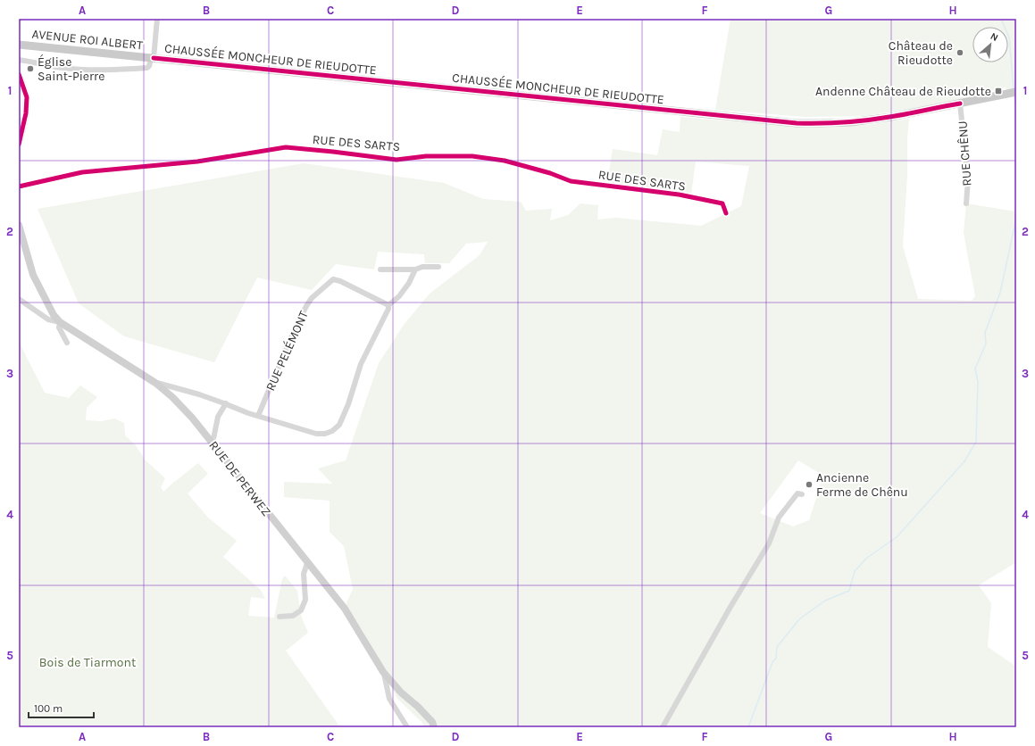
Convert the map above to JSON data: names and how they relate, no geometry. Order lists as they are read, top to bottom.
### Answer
{
  "streets": {
    "main road": ["AVENUE ROI ALBERT", "CHAUSSÉE MONCHEUR DE RIEUDOTTE"],
    "street": [
      "RUE DES SARTS",
      "RUE CHÊNU",
      "RUE PELÉMONT",
      "RUE DE PERWEZ"
    ]
  },
  "crossings": [
    ["AVENUE ROI ALBERT", "CHAUSSÉE MONCHEUR DE RIEUDOTTE"],
    ["CHAUSSÉE MONCHEUR DE RIEUDOTTE", "RUE CHÊNU"]
  ],
  "parks": ["Bois de Tiarmont"],
  "places": {
    "other": ["Château de Rieudotte", "Église Saint-Pierre", "Ancienne Ferme de Chênu"],
    "transit": ["Andenne Château de Rieudotte"]
  },
  "scale_bar": "100 m",
  "north": "top right",
  "grid": {
    "columns": [
      "A",
      "B",
      "C",
      "D",
      "E",
      "F",
      "G",
      "H"
    ],
    "rows": [
      "1",
      "2",
      "3",
      "4",
      "5"
    ]
  }
}
